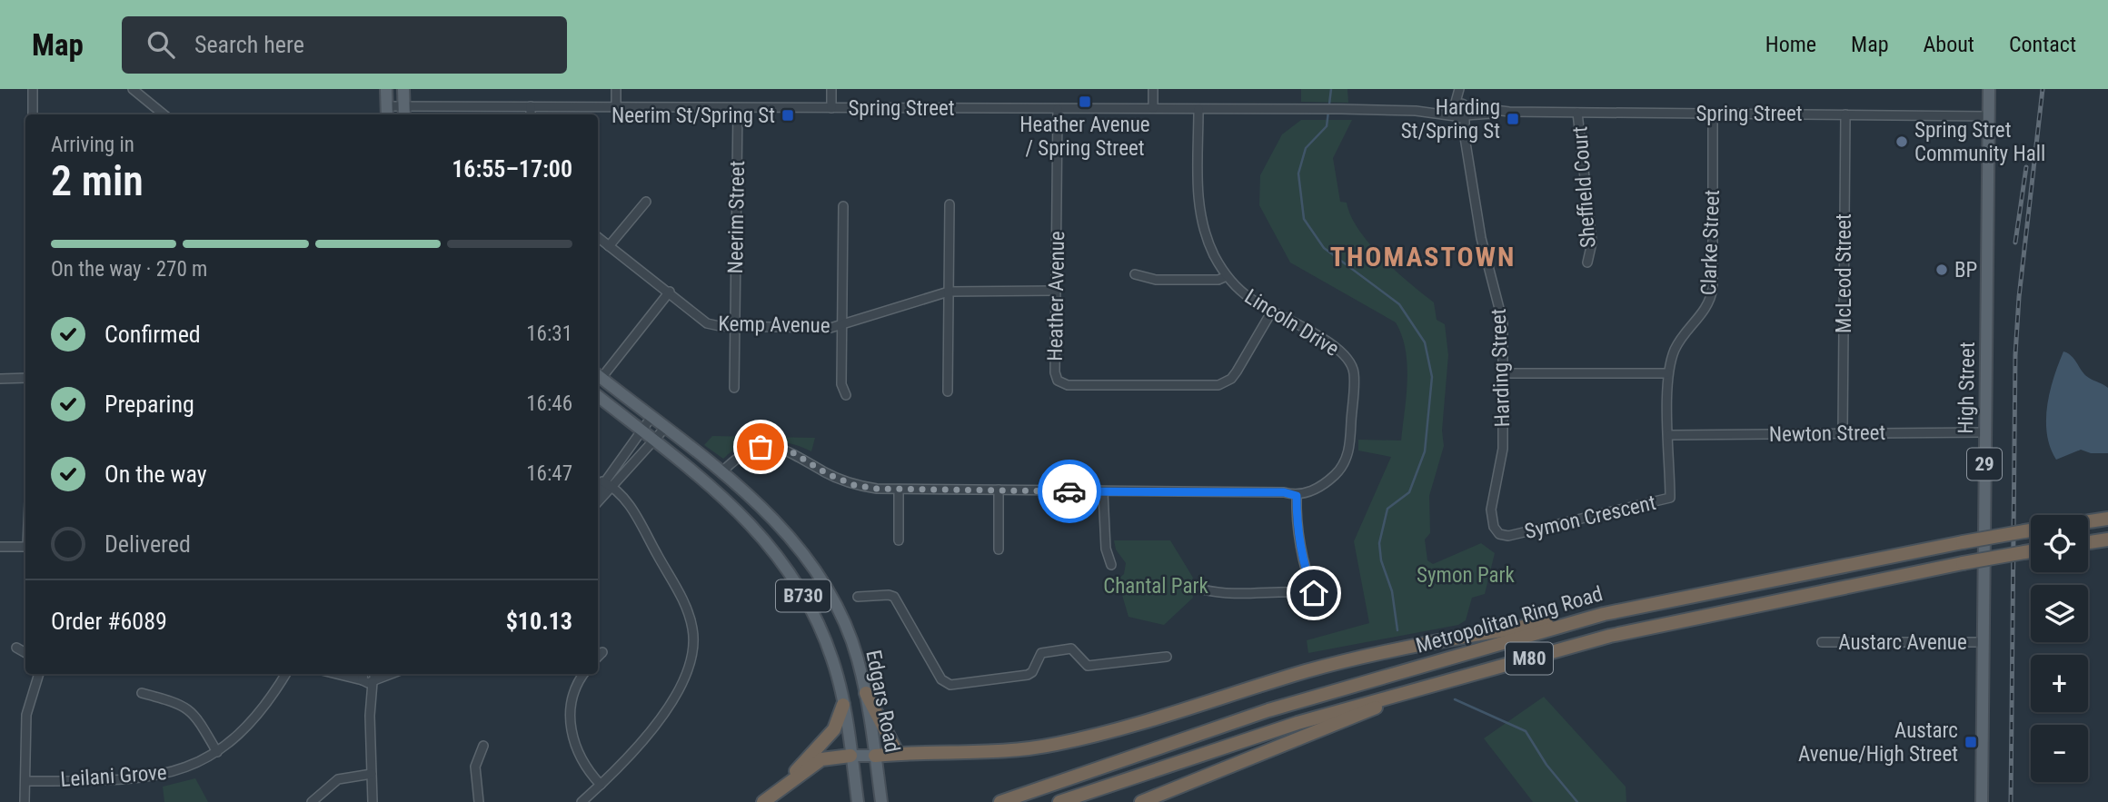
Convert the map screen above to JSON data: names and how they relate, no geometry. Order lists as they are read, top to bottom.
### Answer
{
  "streets": {
    "highway": ["Metropolitan Ring Road", "M80"],
    "main road": [
      "High Street",
      "29",
      "B730",
      "Edgars Road"
    ],
    "street": [
      "Spring Street",
      "Sheffield Court",
      "Neerim Street",
      "Clarke Street",
      "McLeod Street",
      "Heather Avenue",
      "Lincoln Drive",
      "Kemp Avenue",
      "Harding Street",
      "Newton Street",
      "Symon Crescent",
      "Austarc Avenue",
      "Leilani Grove"
    ]
  },
  "crossings": [
    ["Spring Street", "Sheffield Court"],
    ["Spring Street", "Neerim Street"],
    ["Spring Street", "Clarke Street"],
    ["Spring Street", "McLeod Street"],
    ["Spring Street", "Heather Avenue"],
    ["Spring Street", "Lincoln Drive"],
    ["Spring Street", "Harding Street"],
    ["Spring Street", "High Street"],
    ["Neerim Street", "Kemp Avenue"],
    ["Clarke Street", "Newton Street"],
    ["Clarke Street", "Symon Crescent"],
    ["McLeod Street", "Newton Street"],
    ["Heather Avenue", "Lincoln Drive"],
    ["Heather Avenue", "Kemp Avenue"],
    ["Lincoln Drive", "Edgars Road"],
    ["Harding Street", "Symon Crescent"],
    ["High Street", "Newton Street"],
    ["High Street", "Austarc Avenue"],
    ["Newton Street", "Symon Crescent"]
  ],
  "districts": ["THOMASTOWN"],
  "parks": ["Symon Park", "Chantal Park"],
  "places": {
    "transit": [
      "Heather Avenue / Spring Street",
      "Neerim St/Spring St",
      "Harding St/Spring St",
      "Austarc Avenue/High Street"
    ],
    "other": ["Spring Stret Community Hall", "BP"]
  },
  "page": {
    "header": "Map",
    "search": "Search here",
    "nav": [
      "Home",
      "Map",
      "About",
      "Contact"
    ],
    "heading": ["2 min", "Arriving in", "16:55–17:00"],
    "panel": ["Order #6089", "$10.13"],
    "bar": "On the way · 270 m",
    "list": [
      ["Confirmed", "16:31"],
      ["Preparing", "16:46"],
      ["On the way", "16:47"],
      "Delivered"
    ],
    "map_buttons": ["+", "−"]
  }
}
